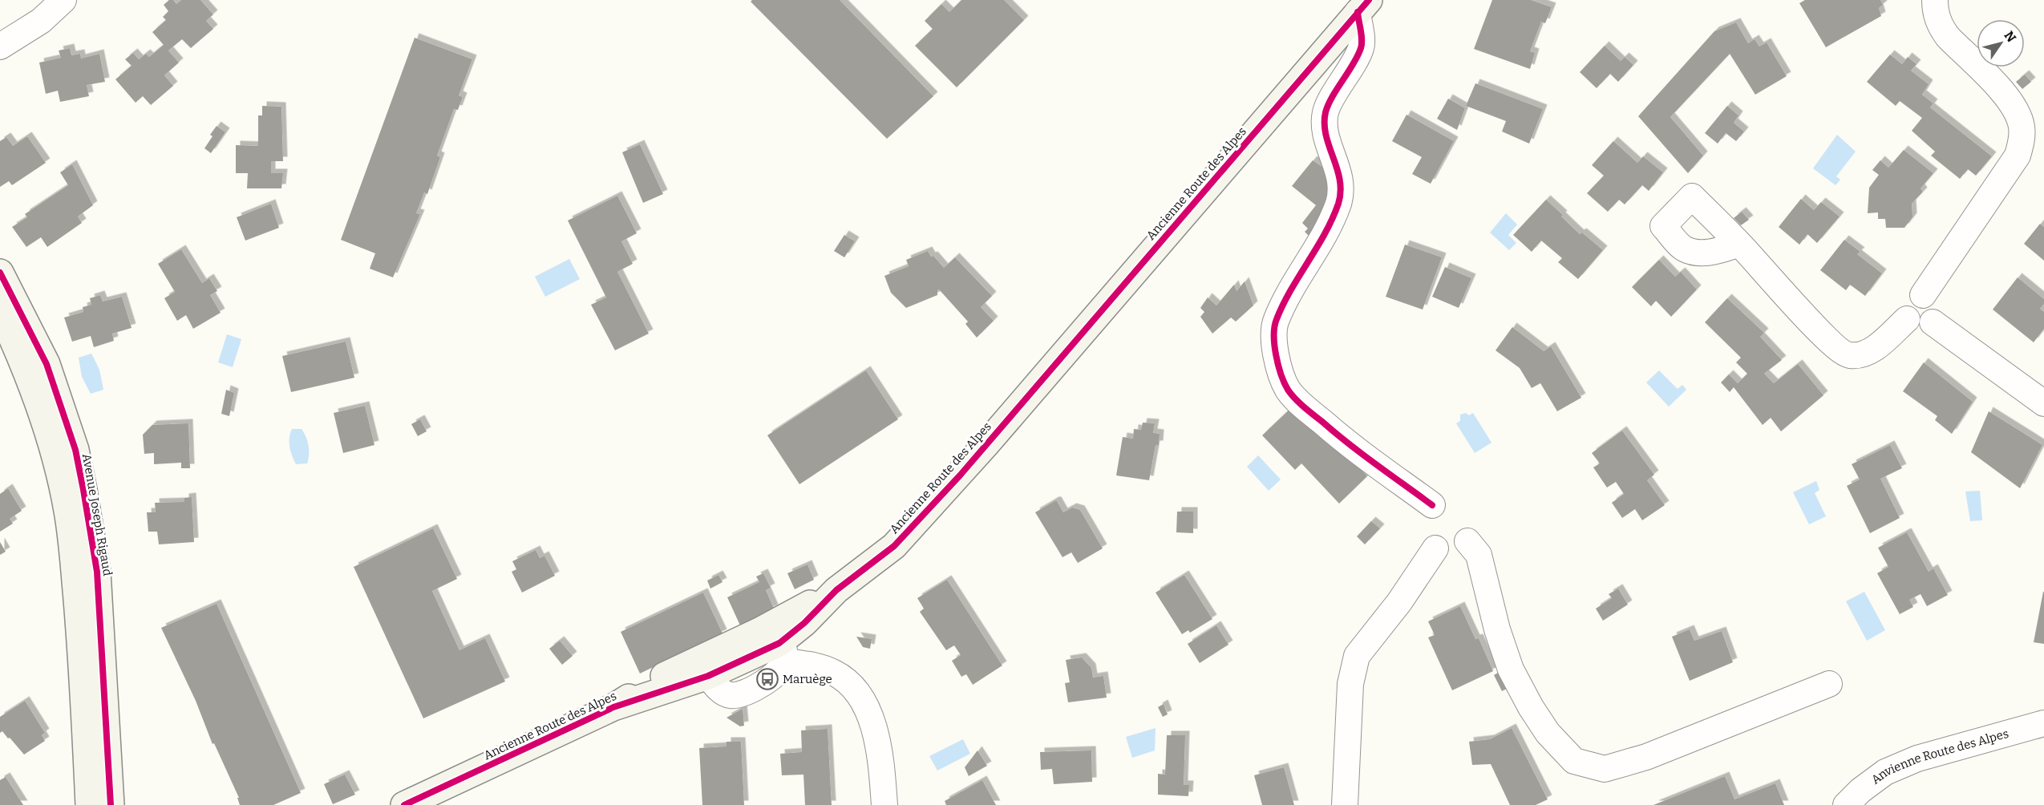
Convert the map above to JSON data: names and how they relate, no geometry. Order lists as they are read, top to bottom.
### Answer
{
  "streets": {
    "main road": ["Ancienne Route des Alpes", "Avenue Joseph Rigaud"],
    "street": ["Anvienne Route des Alpes"]
  },
  "places": {
    "bus stop": ["Maruège"]
  },
  "north": "top right"
}
